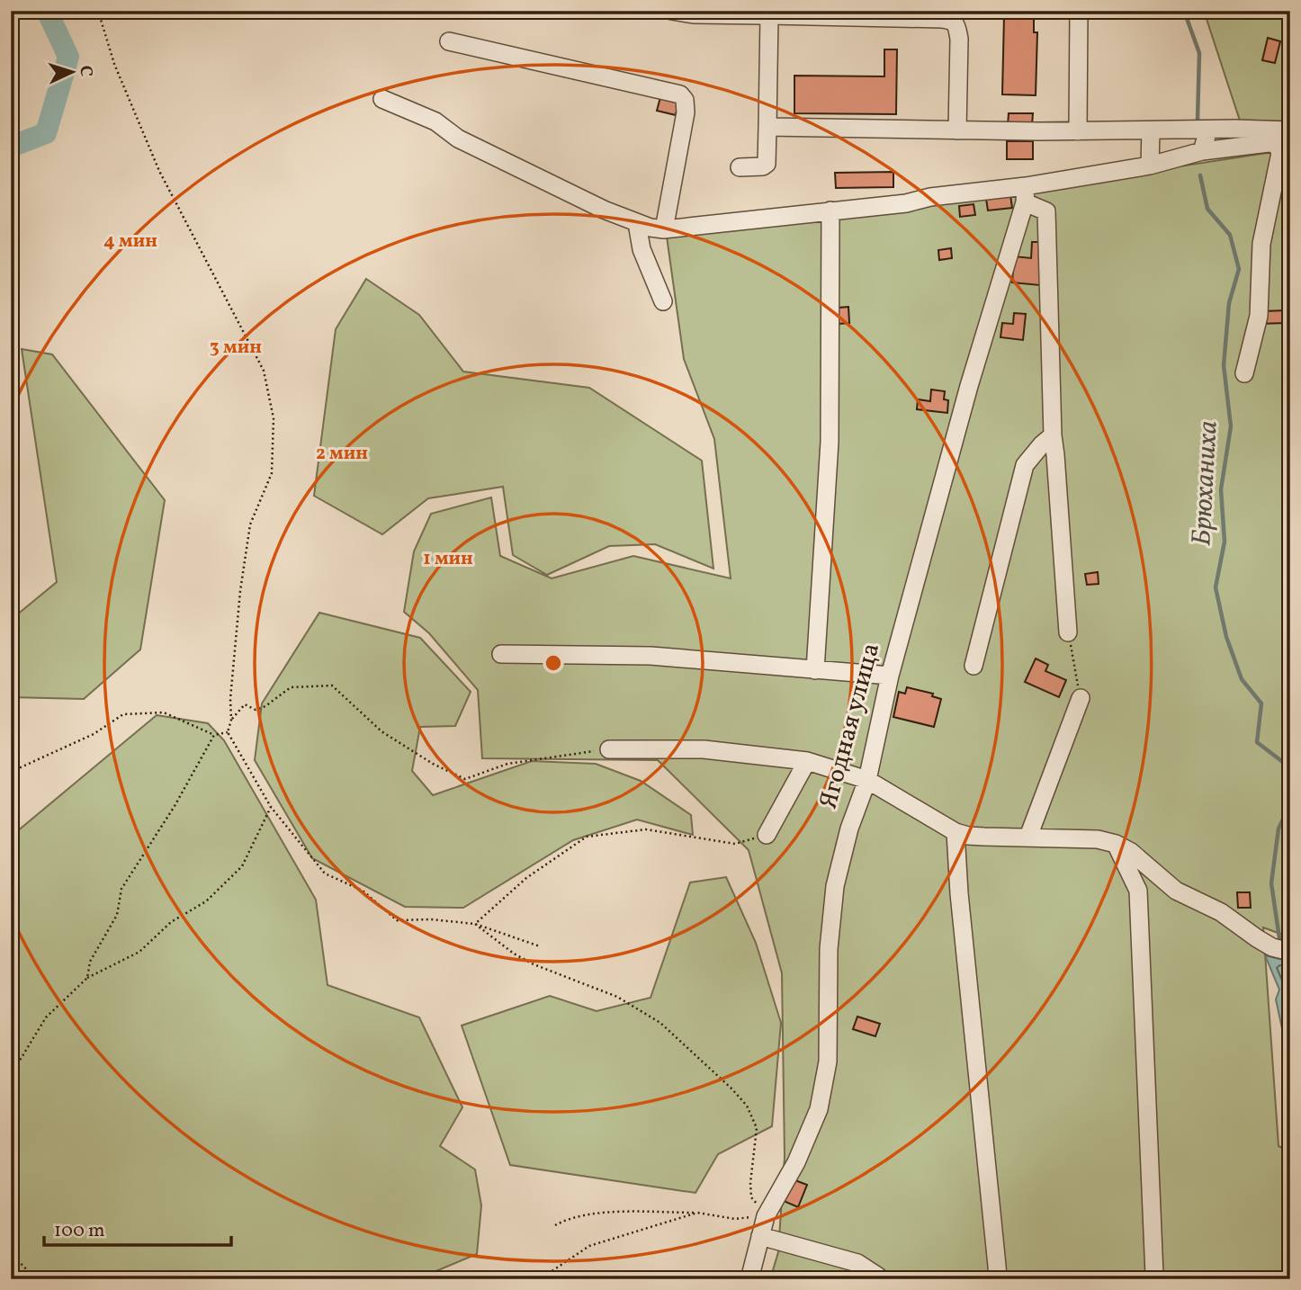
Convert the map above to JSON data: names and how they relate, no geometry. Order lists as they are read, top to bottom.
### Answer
{
  "streets": {
    "street": ["Ягодная улица"]
  },
  "water": ["Брюханиха"],
  "scale_bar": "100 m",
  "north": "right",
  "rings": [
    "4 мин",
    "3 мин",
    "2 мин",
    "1 мин"
  ]
}
